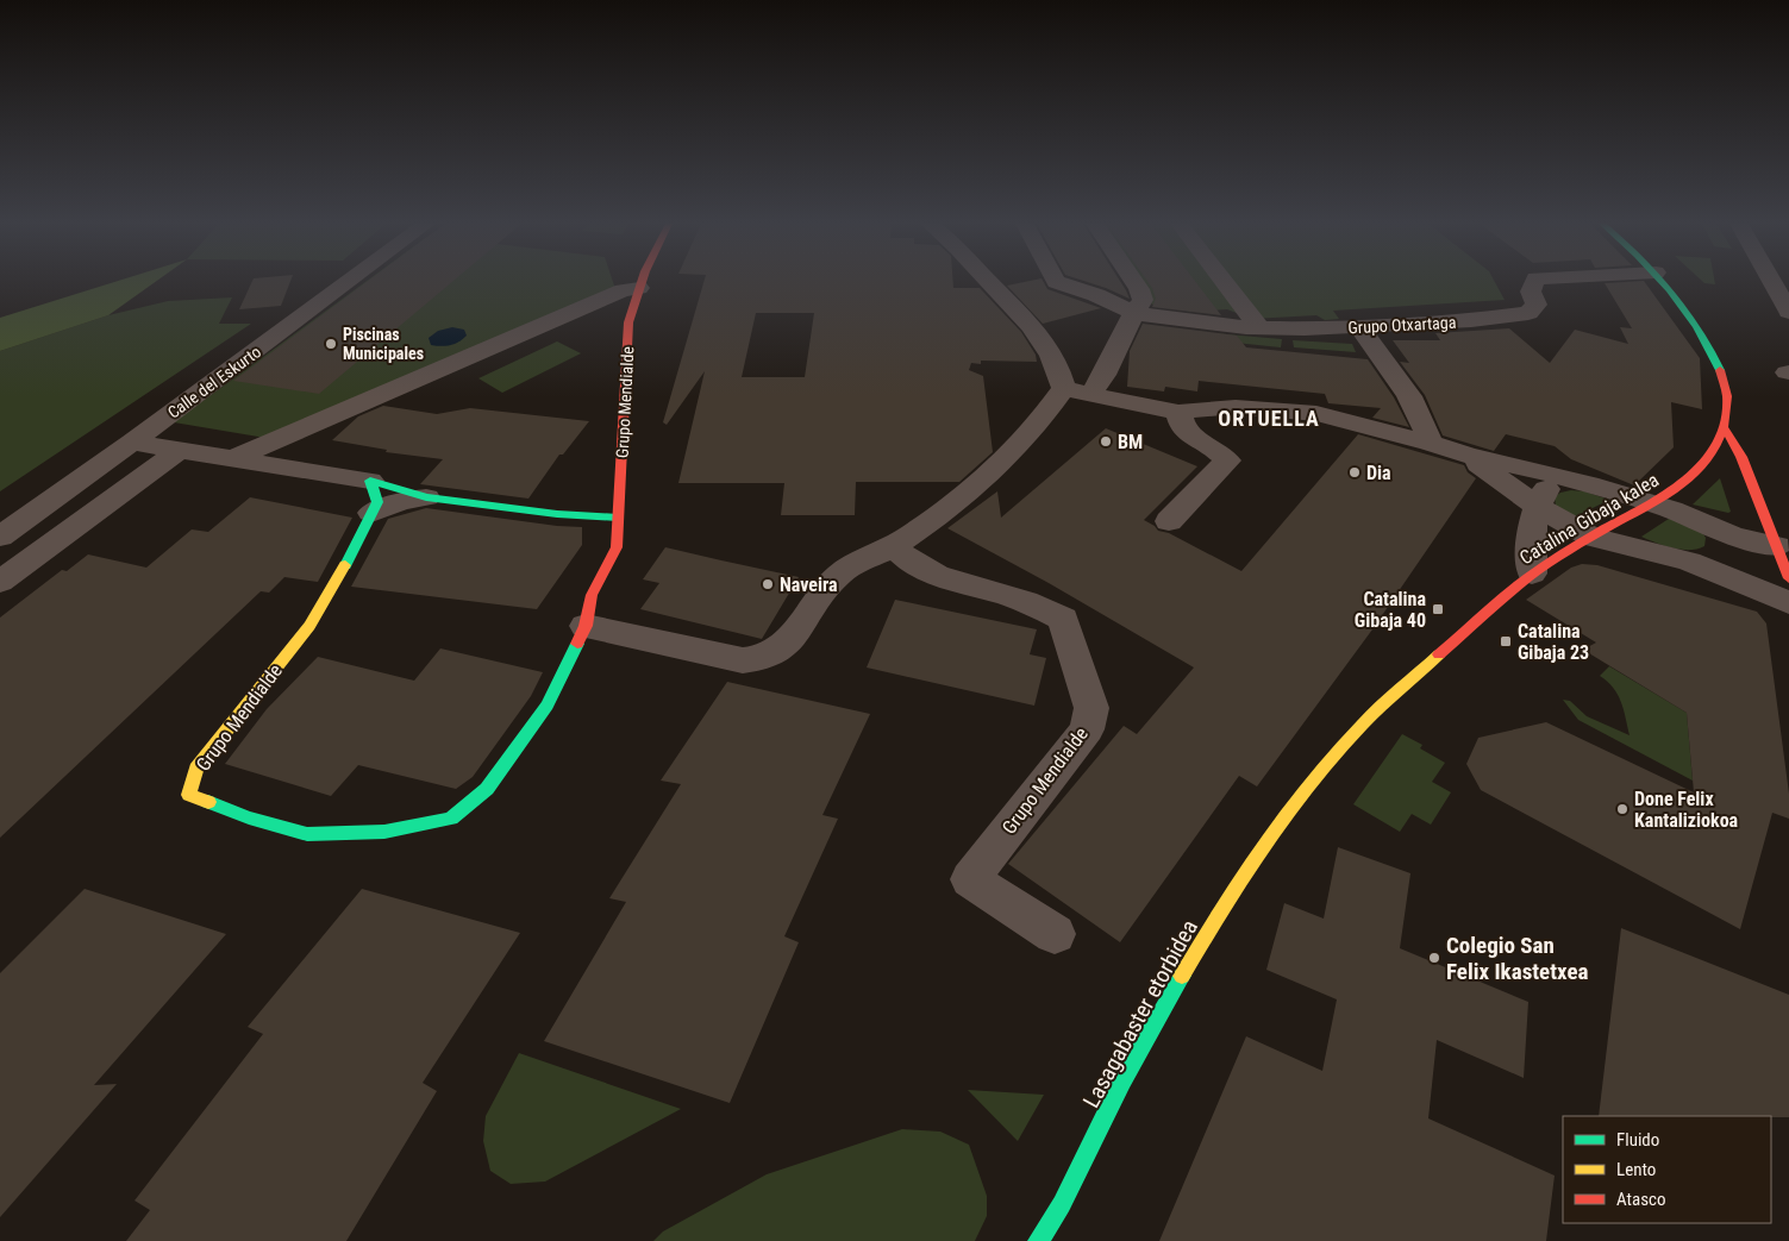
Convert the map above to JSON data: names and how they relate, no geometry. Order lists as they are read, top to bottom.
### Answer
{
  "streets": {
    "street": [
      "Grupo Otxartaga",
      "Calle del Eskurto",
      "Grupo Mendialde",
      "Catalina Gibaja kalea",
      "Lasagabaster etorbidea"
    ]
  },
  "crossings": [
    ["Catalina Gibaja kalea", "Lasagabaster etorbidea"]
  ],
  "districts": ["ORTUELLA"],
  "places": {
    "other": [
      "Piscinas Municipales",
      "BM",
      "Dia",
      "Naveira",
      "Done Felix Kantaliziokoa",
      "Colegio San Felix Ikastetxea"
    ],
    "transit": ["Catalina Gibaja 40", "Catalina Gibaja 23"]
  },
  "legend": ["Fluido", "Lento", "Atasco"]
}
